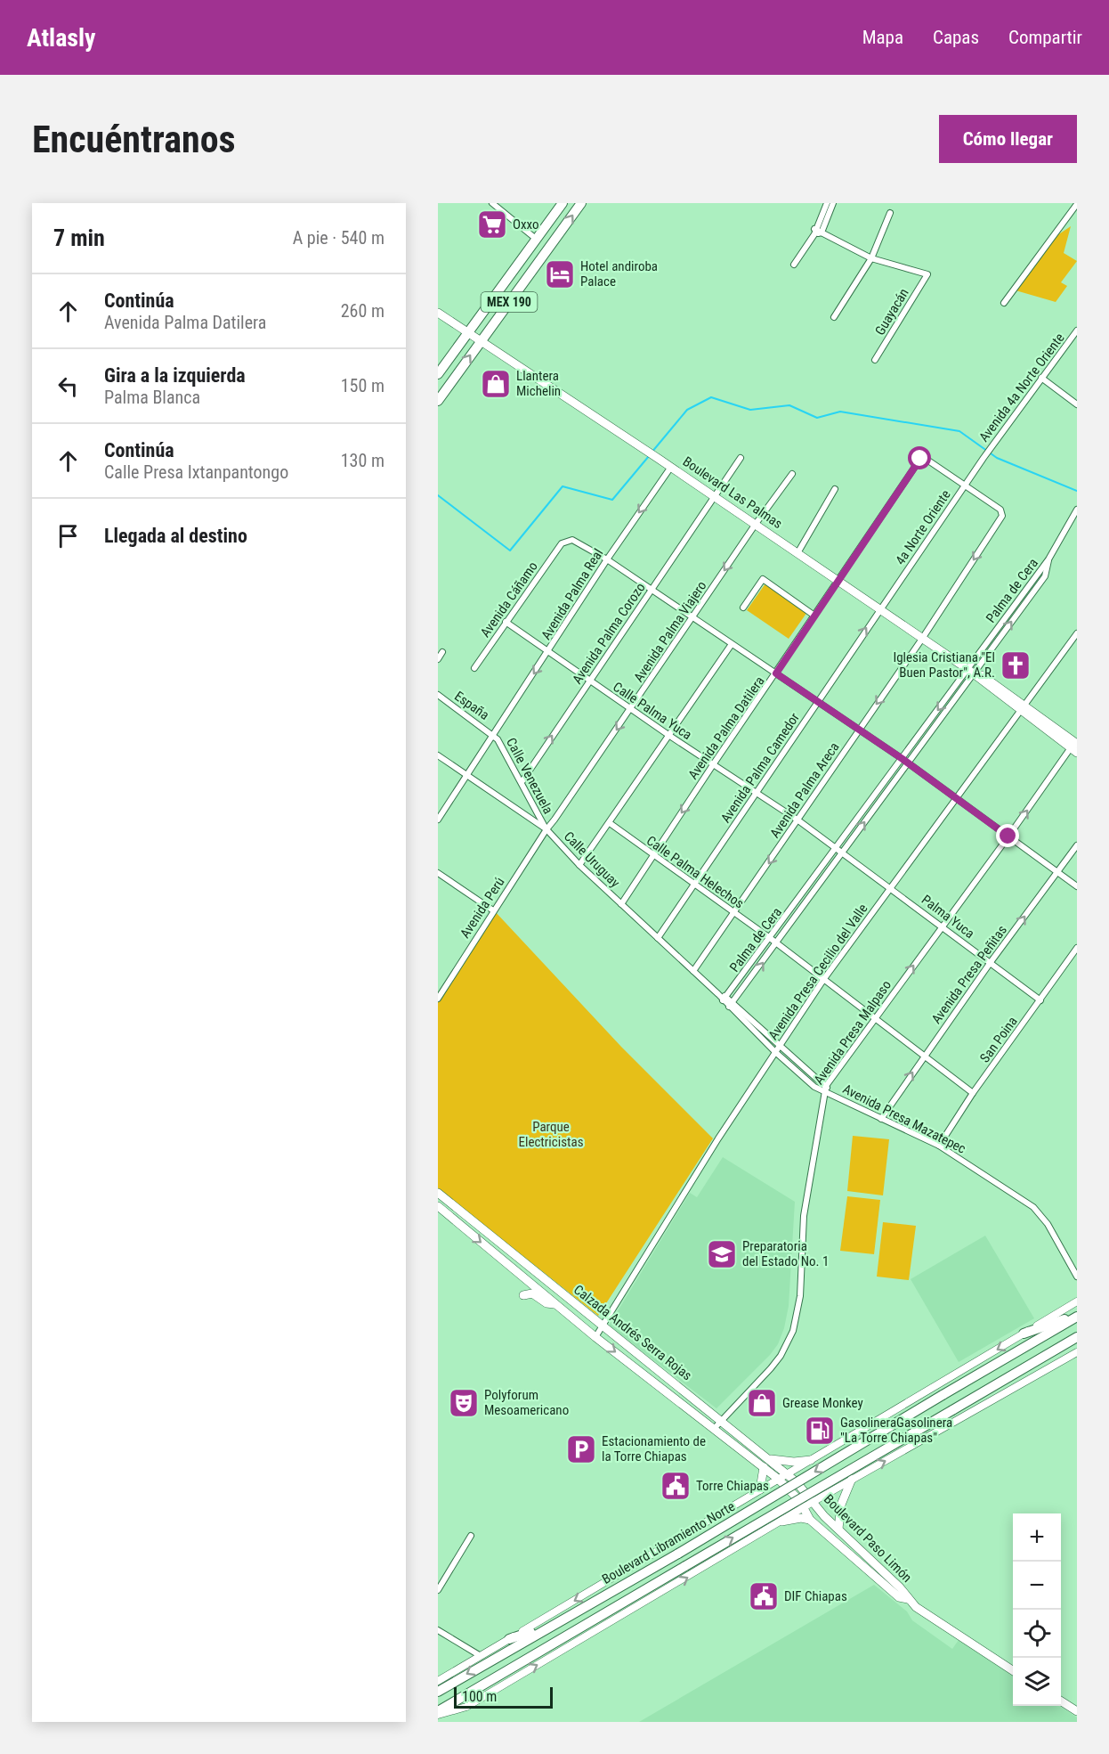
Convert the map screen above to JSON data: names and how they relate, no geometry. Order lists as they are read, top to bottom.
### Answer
{
  "streets": {
    "main road": [
      "MEX 190",
      "Boulevard Las Palmas",
      "Calzada Andrés Serra Rojas",
      "Boulevard Paso Limón",
      "Boulevard Libramiento Norte"
    ],
    "street": [
      "Guayacán",
      "Avenida 4a Norte Oriente",
      "4a Norte Oriente",
      "Palma de Cera",
      "Avenida Palma Real",
      "Avenida Cáñamo",
      "Avenida Palma Viajero",
      "Avenida Palma Corozo",
      "España",
      "Calle Palma Yuca",
      "Avenida Palma Datilera",
      "Avenida Palma Camedor",
      "Calle Venezuela",
      "Avenida Palma Areca",
      "Calle Uruguay",
      "Calle Palma Helechos",
      "Avenida Perú",
      "Palma Yuca",
      "Avenida Presa Cecilio del Valle",
      "Avenida Presa Peñitas",
      "Avenida Presa Malpaso",
      "San Poina",
      "Avenida Presa Mazatepec"
    ]
  },
  "crossings": [
    ["MEX 190", "Boulevard Las Palmas"],
    ["Avenida 4a Norte Oriente", "4a Norte Oriente"],
    ["Boulevard Las Palmas", "4a Norte Oriente"],
    ["Boulevard Las Palmas", "Palma de Cera"],
    ["Boulevard Las Palmas", "Avenida Palma Real"],
    ["Boulevard Las Palmas", "Avenida Palma Viajero"],
    ["Boulevard Las Palmas", "Avenida Palma Corozo"],
    ["Boulevard Las Palmas", "Avenida Palma Datilera"],
    ["Boulevard Las Palmas", "Avenida Palma Camedor"],
    ["Boulevard Las Palmas", "Avenida Palma Areca"],
    ["Boulevard Las Palmas", "Avenida Presa Cecilio del Valle"],
    ["Boulevard Las Palmas", "Avenida Presa Malpaso"],
    ["4a Norte Oriente", "Avenida Palma Datilera"],
    ["4a Norte Oriente", "Avenida Palma Camedor"],
    ["4a Norte Oriente", "Avenida Palma Areca"],
    ["Palma de Cera", "Calle Palma Yuca"],
    ["Palma de Cera", "Calle Uruguay"],
    ["Palma de Cera", "Calle Palma Helechos"],
    ["Palma de Cera", "Palma Yuca"],
    ["Palma de Cera", "Avenida Presa Mazatepec"],
    ["Avenida Palma Real", "Avenida Cáñamo"],
    ["Avenida Palma Real", "España"],
    ["Avenida Palma Real", "Calle Palma Yuca"],
    ["Avenida Palma Real", "Calle Venezuela"],
    ["Avenida Palma Real", "Calle Uruguay"],
    ["Avenida Cáñamo", "Calle Palma Yuca"],
    ["Avenida Palma Viajero", "Calle Palma Yuca"],
    ["Avenida Palma Viajero", "Calle Venezuela"],
    ["Avenida Palma Viajero", "Calle Uruguay"],
    ["Avenida Palma Viajero", "Avenida Perú"],
    ["Avenida Palma Corozo", "Calle Palma Yuca"],
    ["Avenida Palma Corozo", "Calle Venezuela"],
    ["España", "Calle Venezuela"],
    ["Calle Palma Yuca", "Avenida Palma Datilera"],
    ["Calle Palma Yuca", "Avenida Palma Camedor"],
    ["Calle Palma Yuca", "Avenida Palma Areca"],
    ["Calle Palma Yuca", "Palma Yuca"],
    ["Avenida Palma Datilera", "Avenida Palma Areca"],
    ["Avenida Palma Datilera", "Calle Uruguay"],
    ["Avenida Palma Datilera", "Calle Palma Helechos"],
    ["Avenida Palma Camedor", "Calle Uruguay"],
    ["Avenida Palma Camedor", "Calle Palma Helechos"],
    ["Calle Venezuela", "Calle Uruguay"],
    ["Calle Venezuela", "Avenida Perú"],
    ["Avenida Palma Areca", "Calle Uruguay"],
    ["Avenida Palma Areca", "Calle Palma Helechos"],
    ["Calle Uruguay", "Avenida Perú"],
    ["Calle Uruguay", "Avenida Presa Mazatepec"],
    ["Calle Palma Helechos", "Avenida Presa Cecilio del Valle"],
    ["Calle Palma Helechos", "Avenida Presa Peñitas"],
    ["Calle Palma Helechos", "Avenida Presa Malpaso"],
    ["Calle Palma Helechos", "San Poina"],
    ["Palma Yuca", "Avenida Presa Cecilio del Valle"],
    ["Palma Yuca", "Avenida Presa Peñitas"],
    ["Palma Yuca", "Avenida Presa Malpaso"],
    ["Palma Yuca", "San Poina"],
    ["Avenida Presa Cecilio del Valle", "Avenida Presa Mazatepec"],
    ["Avenida Presa Cecilio del Valle", "Calzada Andrés Serra Rojas"],
    ["Avenida Presa Peñitas", "Avenida Presa Mazatepec"],
    ["Avenida Presa Malpaso", "Avenida Presa Mazatepec"],
    ["Avenida Presa Malpaso", "Calzada Andrés Serra Rojas"],
    ["San Poina", "Avenida Presa Mazatepec"],
    ["Calzada Andrés Serra Rojas", "Boulevard Paso Limón"]
  ],
  "one_way": ["Avenida Palma Real", "Avenida Palma Areca", "Avenida Presa Peñitas"],
  "parks": ["Parque Electricistas"],
  "places": {
    "supermarket": ["Oxxo"],
    "hotel": ["Hotel andiroba Palace"],
    "shop": ["Llantera Michelin", "Grease Monkey"],
    "church": ["Iglesia Cristiana \"El Buen Pastor\", A.R."],
    "school or university": ["Preparatoria del Estado No. 1"],
    "theatre": ["Polyforum Mesoamericano"],
    "fuel station": ["GasolineraGasolinera \"La Torre Chiapas\""],
    "parking": ["Estacionamiento de la Torre Chiapas"],
    "public building": ["Torre Chiapas", "DIF Chiapas"]
  },
  "scale_bar": "100 m",
  "page": {
    "header": "Atlasly",
    "nav": ["Mapa", "Capas", "Compartir"],
    "buttons": "Cómo llegar",
    "title": "Encuéntranos",
    "heading": ["7 min", "A pie · 540 m"],
    "list": [
      ["Continúa", "Avenida Palma Datilera", "260 m"],
      ["Gira a la izquierda", "Palma Blanca", "150 m"],
      ["Continúa", "Calle Presa Ixtanpantongo", "130 m"],
      "Llegada al destino"
    ],
    "map_buttons": ["+", "−"],
    "scale": "100 m"
  }
}
